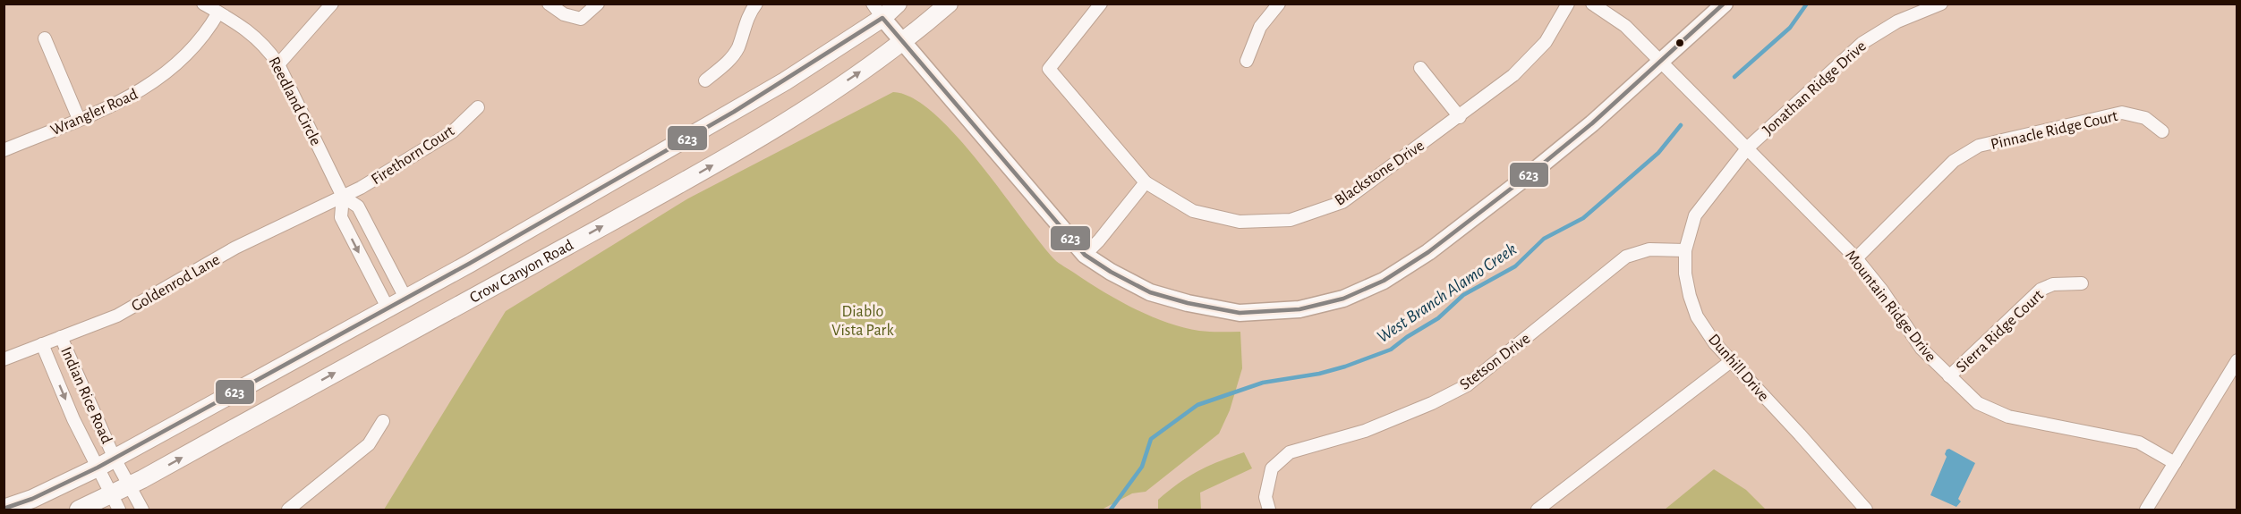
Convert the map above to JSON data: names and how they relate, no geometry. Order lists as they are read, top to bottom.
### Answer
{
  "streets": {
    "main road": ["Crow Canyon Road"],
    "street": [
      "Jonathan Ridge Drive",
      "Reedland Circle",
      "Wrangler Road",
      "Pinnacle Ridge Court",
      "Firethorn Court",
      "Blackstone Drive",
      "Goldenrod Lane",
      "Mountain Ridge Drive",
      "Sierra Ridge Court",
      "Stetson Drive",
      "Dunhill Drive",
      "Indian Rice Road"
    ]
  },
  "crossings": [
    ["Jonathan Ridge Drive", "Mountain Ridge Drive"],
    ["Jonathan Ridge Drive", "Dunhill Drive"],
    ["Reedland Circle", "Wrangler Road"],
    ["Reedland Circle", "Firethorn Court"],
    ["Reedland Circle", "Crow Canyon Road"],
    ["Reedland Circle", "Goldenrod Lane"],
    ["Pinnacle Ridge Court", "Mountain Ridge Drive"],
    ["Firethorn Court", "Goldenrod Lane"],
    ["Crow Canyon Road", "Indian Rice Road"],
    ["Goldenrod Lane", "Indian Rice Road"],
    ["Mountain Ridge Drive", "Sierra Ridge Court"],
    ["Mountain Ridge Drive", "Dunhill Drive"],
    ["Stetson Drive", "Dunhill Drive"]
  ],
  "water": ["West Branch Alamo Creek"],
  "parks": ["Diablo Vista Park"],
  "lines": ["transit line 623"]
}
